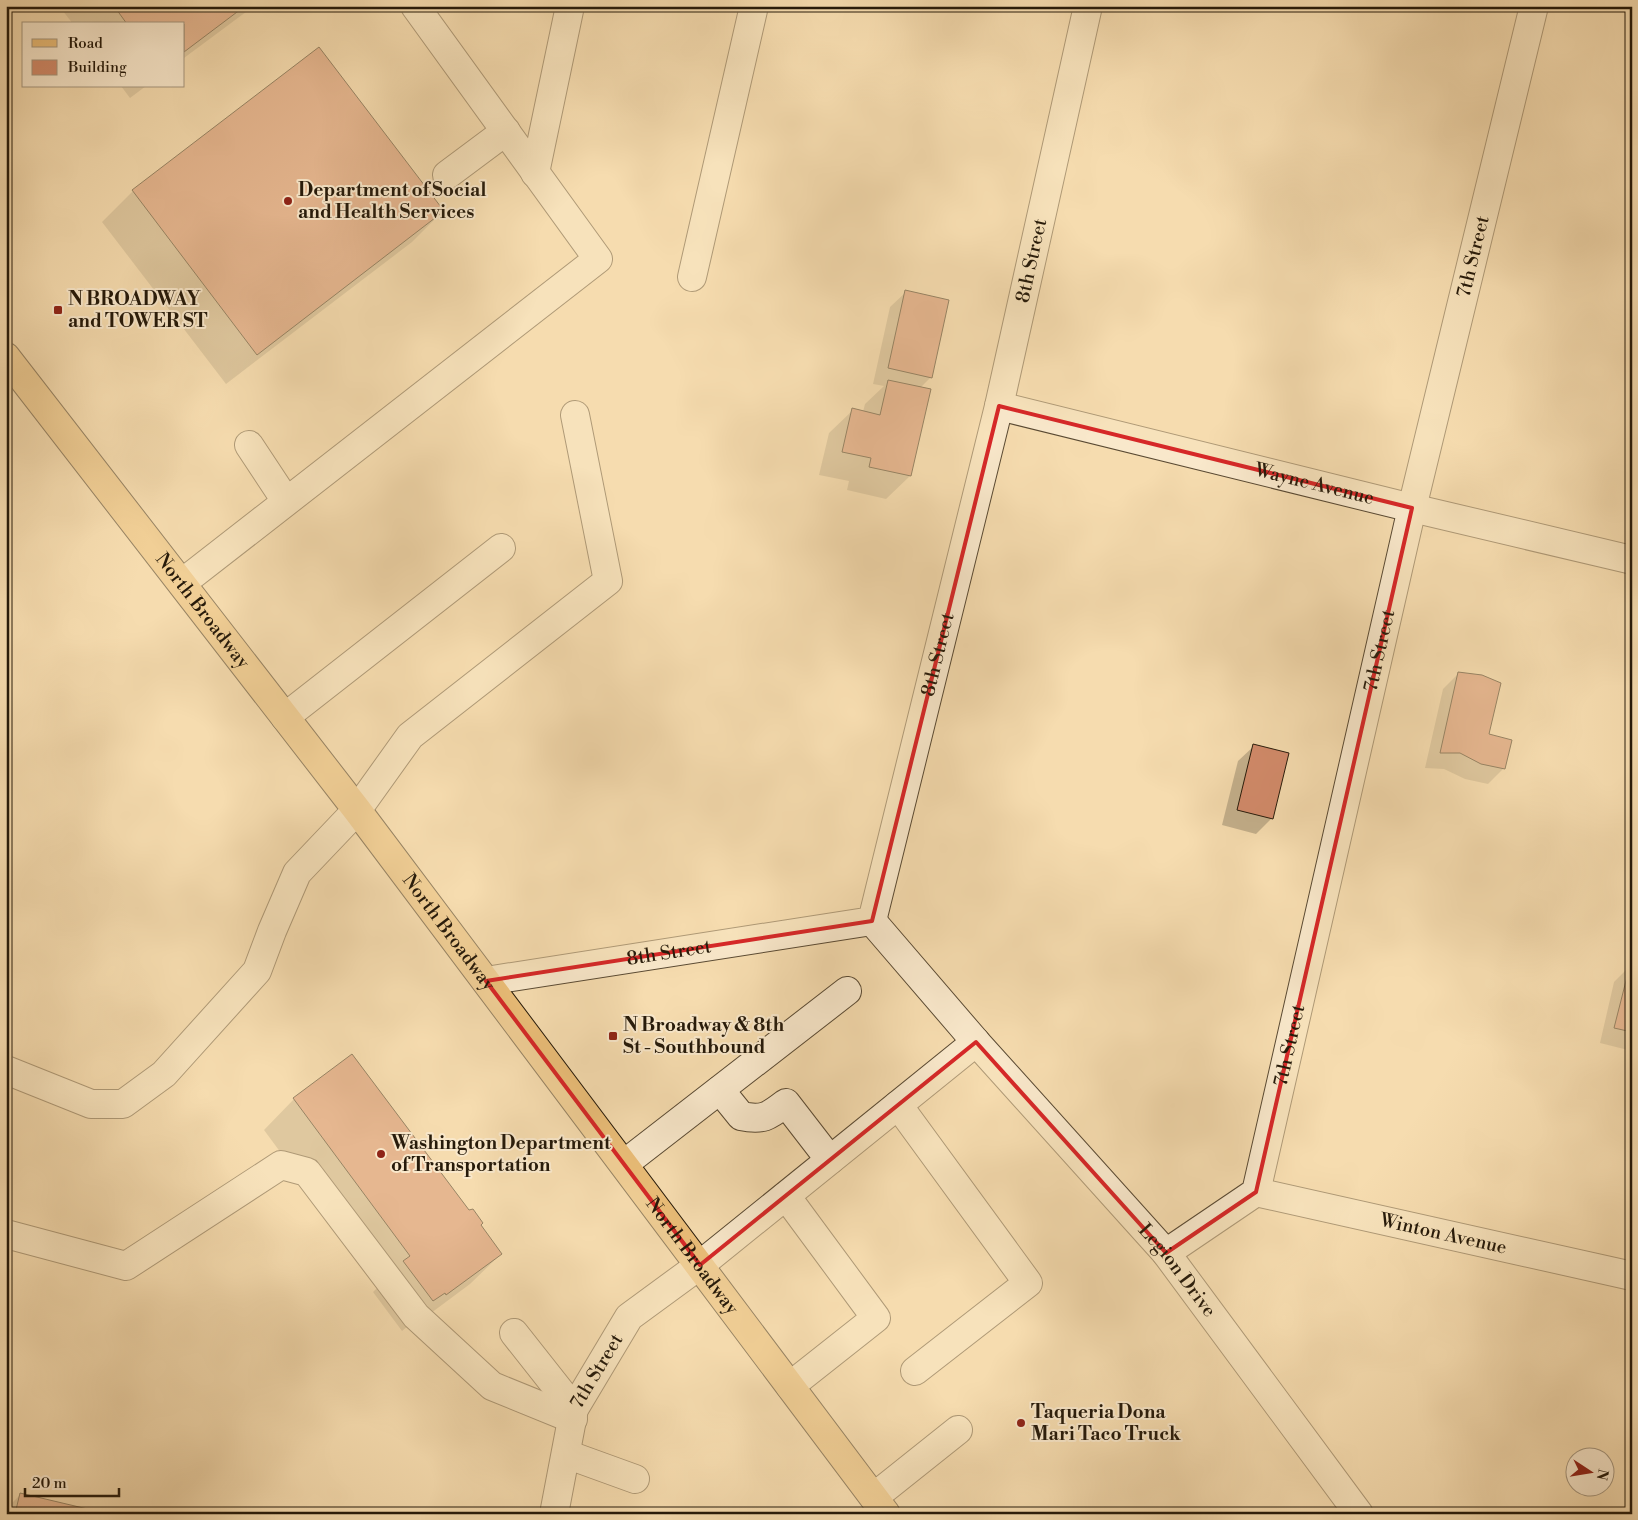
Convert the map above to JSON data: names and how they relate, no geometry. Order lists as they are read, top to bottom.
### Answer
{
  "streets": {
    "main road": ["North Broadway"],
    "street": [
      "7th Street",
      "8th Street",
      "Wayne Avenue",
      "Winton Avenue",
      "Legion Drive"
    ]
  },
  "crossings": [
    ["7th Street", "Wayne Avenue"],
    ["7th Street", "North Broadway"],
    ["7th Street", "Winton Avenue"],
    ["8th Street", "Wayne Avenue"],
    ["8th Street", "North Broadway"],
    ["8th Street", "Legion Drive"]
  ],
  "places": {
    "other": ["Department of Social and Health Services", "Washington Department of Transportation", "Taqueria Dona Mari Taco Truck"],
    "transit": ["N BROADWAY and TOWER ST", "N Broadway & 8th St - Southbound"]
  },
  "legend": ["Road", "Building"],
  "scale_bar": "20 m",
  "north": "right"
}
